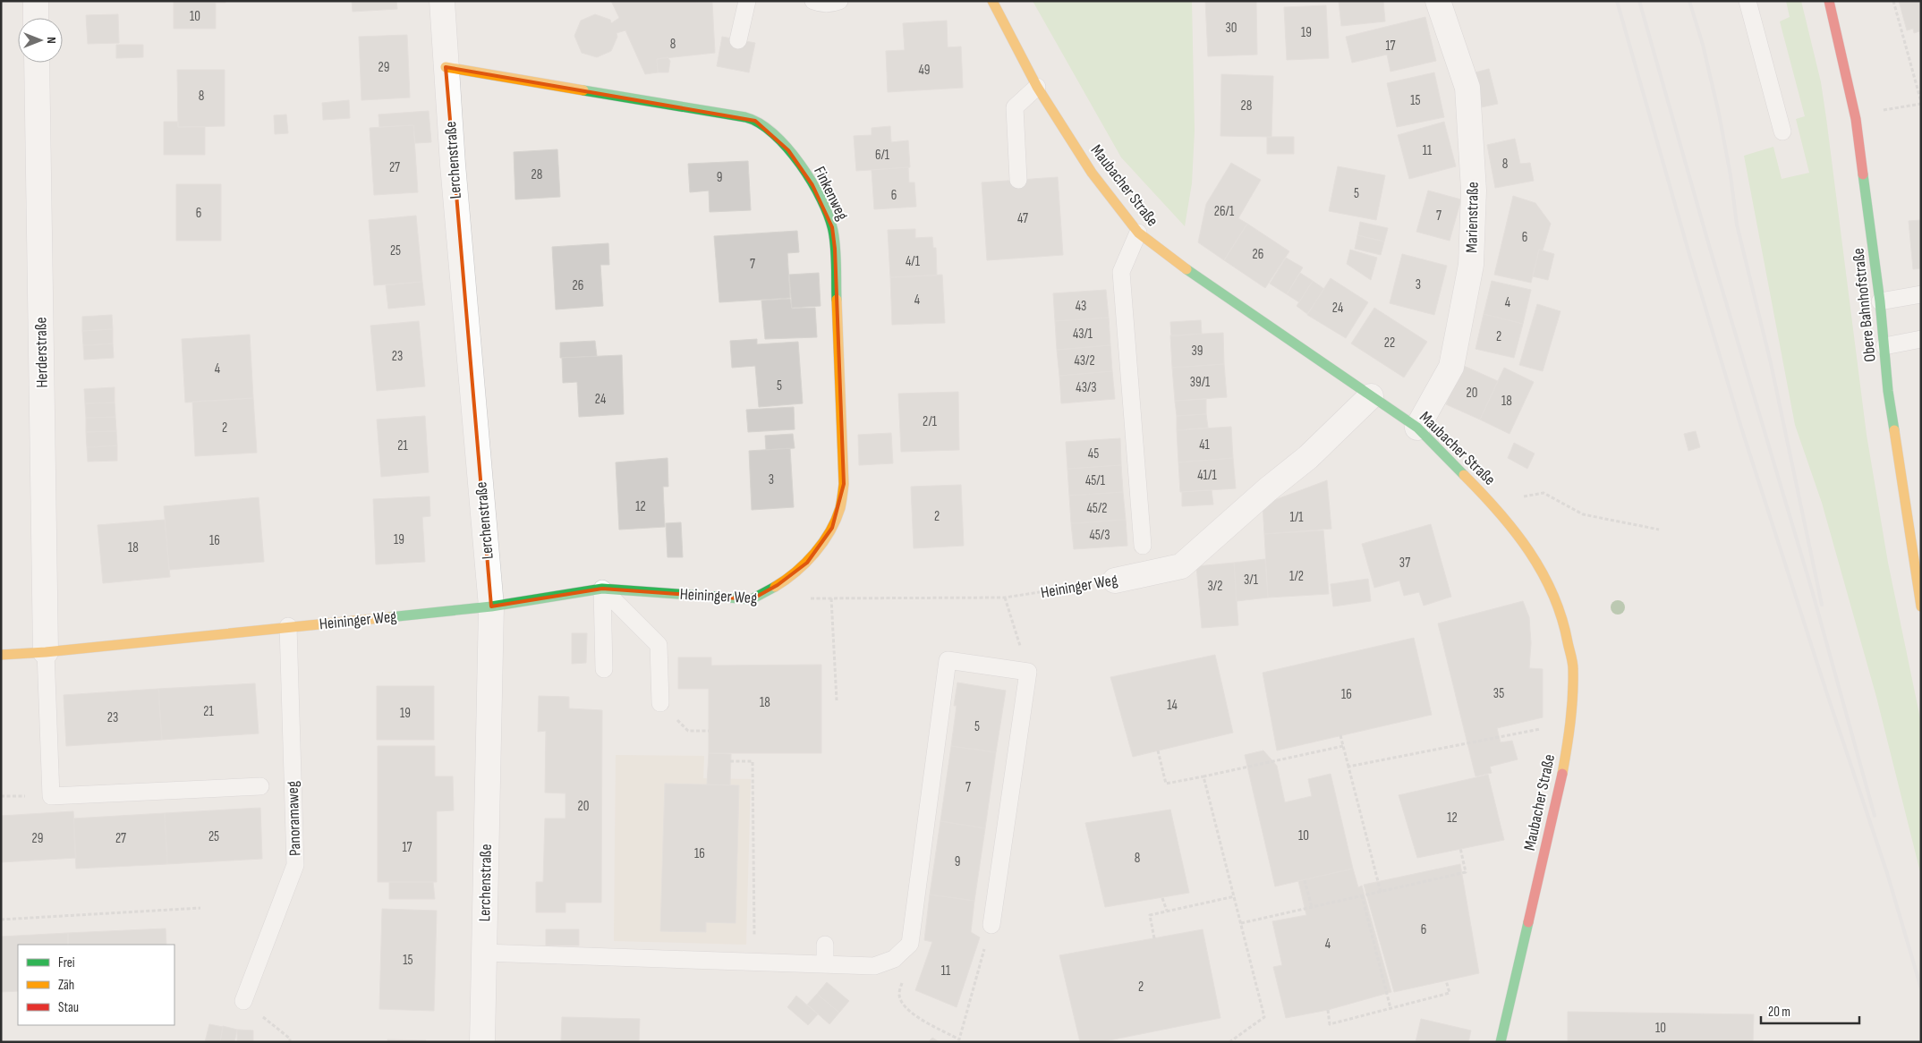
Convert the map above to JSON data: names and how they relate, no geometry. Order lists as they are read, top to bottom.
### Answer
{
  "streets": {
    "street": [
      "Lerchenstraße",
      "Maubacher Straße",
      "Finkenweg",
      "Marienstraße",
      "Obere Bahnhofstraße",
      "Herderstraße",
      "Heininger Weg"
    ],
    "lane": ["Panoramaweg"]
  },
  "crossings": [
    ["Lerchenstraße", "Finkenweg"],
    ["Lerchenstraße", "Heininger Weg"],
    ["Maubacher Straße", "Marienstraße"],
    ["Maubacher Straße", "Heininger Weg"],
    ["Finkenweg", "Heininger Weg"],
    ["Herderstraße", "Heininger Weg"],
    ["Heininger Weg", "Panoramaweg"]
  ],
  "house_numbers": [
    "10",
    "30",
    "19",
    "8",
    "17",
    "29",
    "49",
    "8",
    "15",
    "28",
    "11",
    "6/1",
    "8",
    "27",
    "28",
    "9",
    "5",
    "6",
    "26/1",
    "6",
    "7",
    "47",
    "6",
    "25",
    "26",
    "4/1",
    "7",
    "3",
    "26",
    "4",
    "4",
    "43",
    "24",
    "43/1",
    "2",
    "22",
    "39",
    "23",
    "43/2",
    "4",
    "39/1",
    "5",
    "43/3",
    "20",
    "24",
    "18",
    "2/1",
    "2",
    "41",
    "21",
    "45",
    "41/1",
    "3",
    "45/1",
    "12",
    "45/2",
    "2",
    "1/1",
    "45/3",
    "19",
    "16",
    "18",
    "37",
    "1/2",
    "3/1",
    "3/2",
    "35",
    "16",
    "18",
    "14",
    "21",
    "19",
    "23",
    "5",
    "7",
    "20",
    "12",
    "10",
    "25",
    "29",
    "27",
    "17",
    "16",
    "8",
    "9",
    "6",
    "4",
    "15",
    "11",
    "2",
    "10"
  ],
  "legend": ["Frei", "Zäh", "Stau"],
  "scale_bar": "20 m",
  "north": "right"
}
